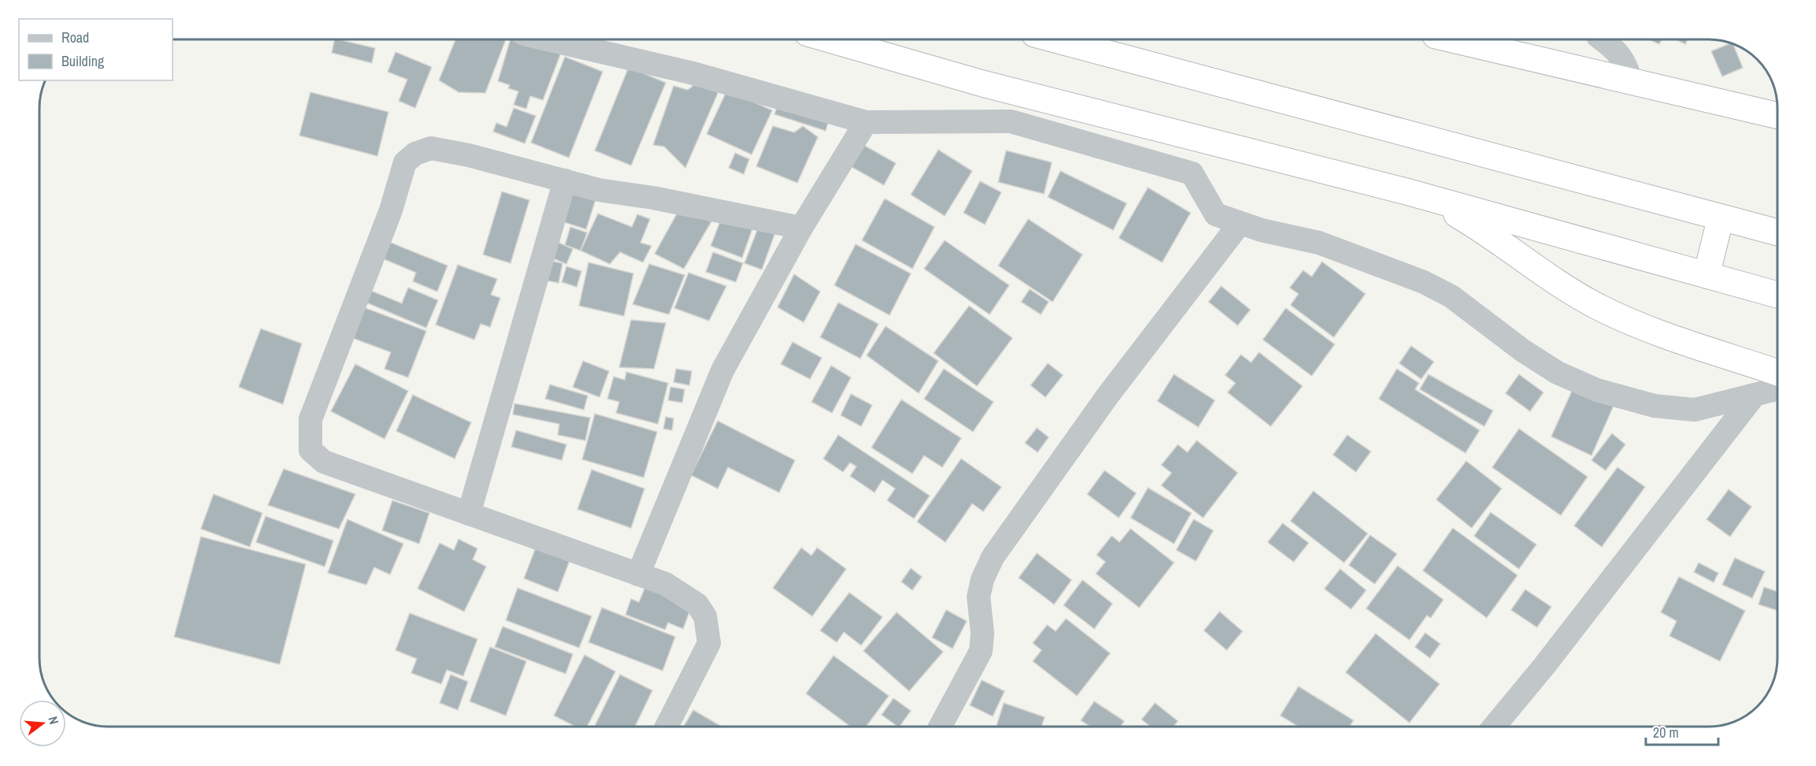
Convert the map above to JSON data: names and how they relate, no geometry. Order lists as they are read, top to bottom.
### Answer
{
  "legend": ["Road", "Building"],
  "scale_bar": "20 m",
  "north": "right"
}
